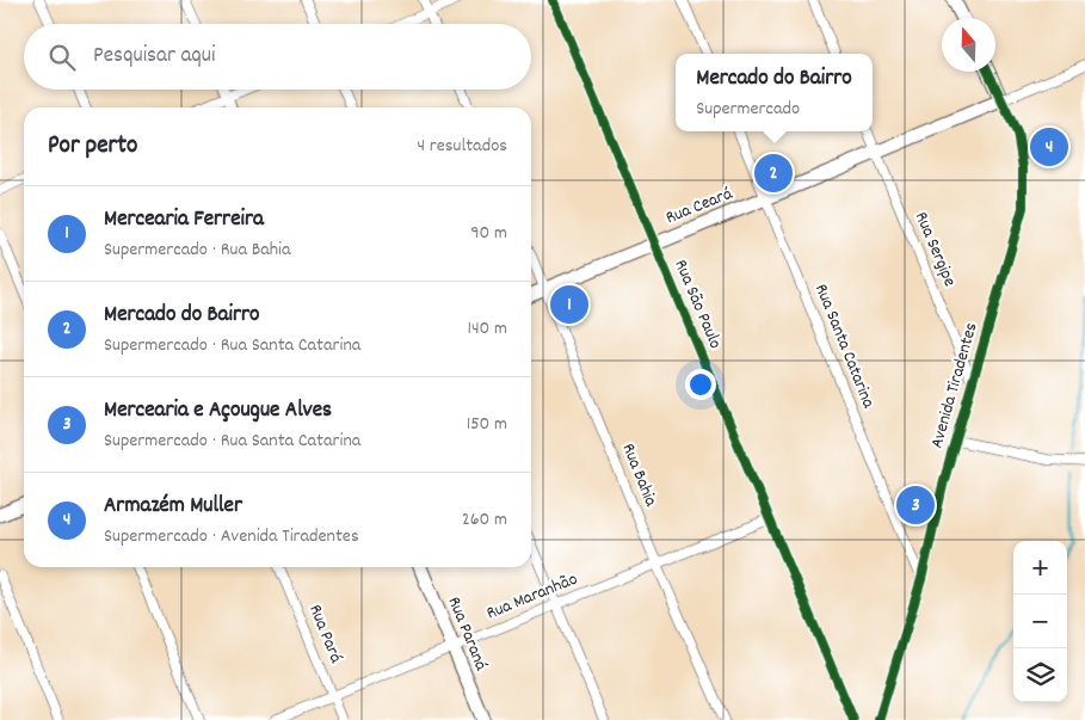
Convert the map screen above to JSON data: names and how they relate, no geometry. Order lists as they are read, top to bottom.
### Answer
{
  "streets": {
    "street": [
      "Rua Ceará",
      "Rua Sergipe",
      "Rua São Paulo",
      "Rua Santa Catarina",
      "Avenida Tiradentes",
      "Rua Bahia",
      "Rua Maranhão",
      "Rua Pará",
      "Rua Paraná"
    ]
  },
  "crossings": [
    ["Rua Ceará", "Rua Sergipe"],
    ["Rua Ceará", "Rua São Paulo"],
    ["Rua Ceará", "Rua Santa Catarina"],
    ["Rua Ceará", "Avenida Tiradentes"],
    ["Rua Ceará", "Rua Bahia"],
    ["Rua Sergipe", "Avenida Tiradentes"],
    ["Rua São Paulo", "Rua Maranhão"],
    ["Rua Santa Catarina", "Avenida Tiradentes"],
    ["Rua Bahia", "Rua Maranhão"],
    ["Rua Maranhão", "Rua Pará"],
    ["Rua Maranhão", "Rua Paraná"]
  ],
  "north": "top",
  "page": {
    "search": "Pesquisar aqui",
    "popup": ["Mercado do Bairro", "Supermercado"],
    "heading": ["Por perto", "4 resultados"],
    "pins": [
      "4",
      "2",
      "1",
      "3"
    ],
    "list": [
      {
        "mark": "1",
        "name": "Mercearia Ferreira",
        "note": "Supermercado · Rua Bahia",
        "value": "90 m"
      },
      {
        "mark": "2",
        "name": "Mercado do Bairro",
        "note": "Supermercado · Rua Santa Catarina",
        "value": "140 m"
      },
      {
        "mark": "3",
        "name": "Mercearia e Açougue Alves",
        "note": "Supermercado · Rua Santa Catarina",
        "value": "150 m"
      },
      {
        "mark": "4",
        "name": "Armazém Muller",
        "note": "Supermercado · Avenida Tiradentes",
        "value": "260 m"
      }
    ],
    "map_buttons": ["+", "−"]
  }
}
